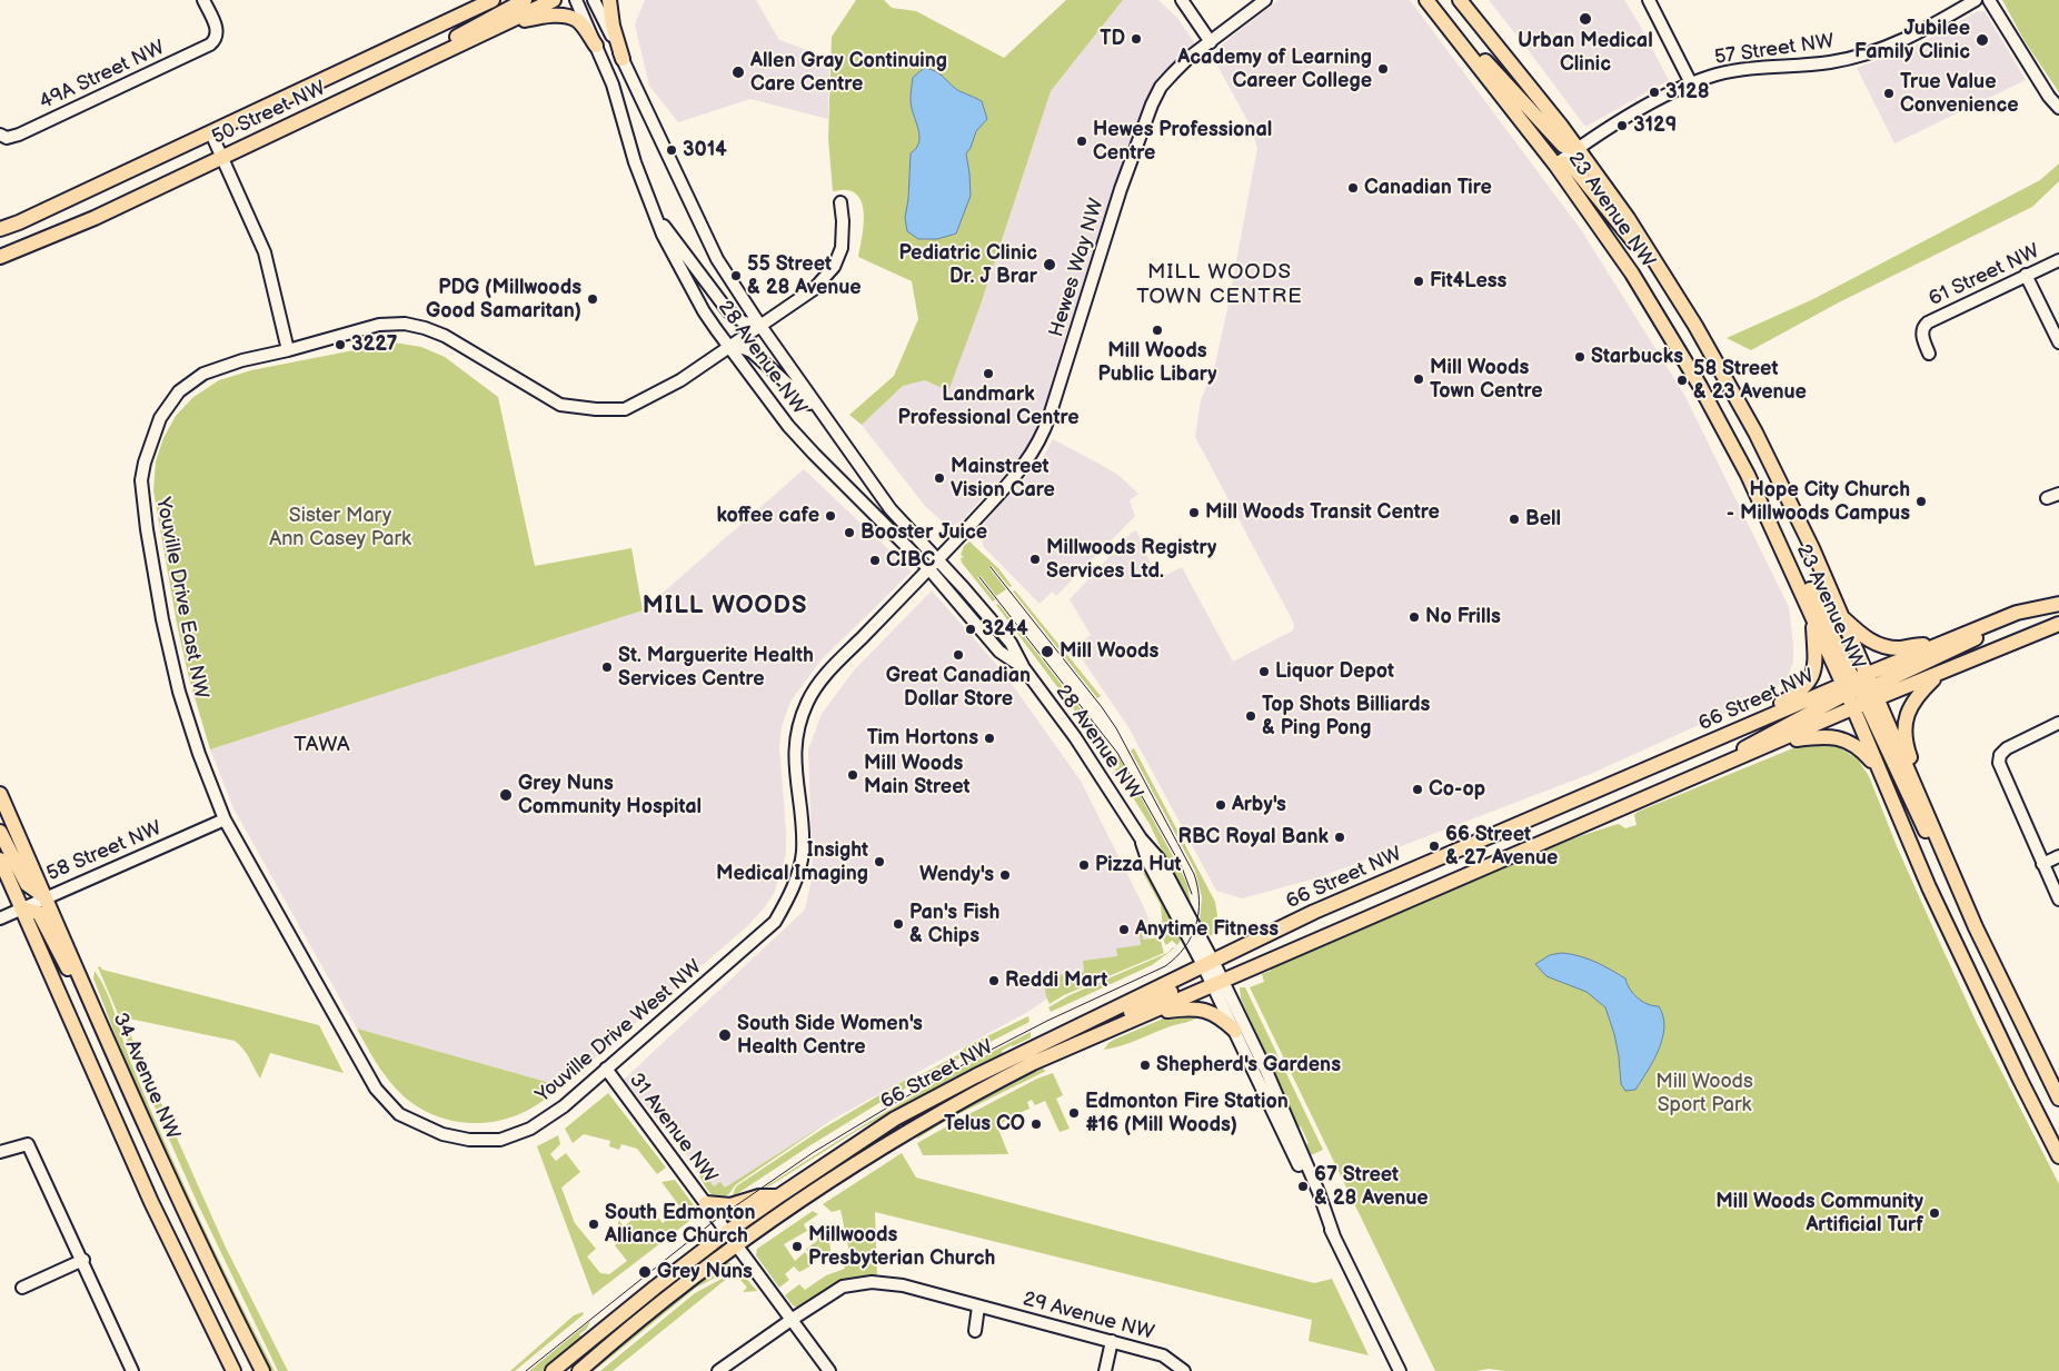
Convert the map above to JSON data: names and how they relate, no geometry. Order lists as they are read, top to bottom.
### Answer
{
  "streets": {
    "main road": [
      "50 Street NW",
      "23 Avenue NW",
      "66 Street NW",
      "34 Avenue NW"
    ],
    "street": [
      "57 Street NW",
      "49A Street NW",
      "Hewes Way NW",
      "61 Street NW",
      "28 Avenue NW",
      "Youville Drive East NW",
      "58 Street NW",
      "Youville Drive West NW",
      "31 Avenue NW",
      "29 Avenue NW"
    ]
  },
  "crossings": [
    ["57 Street NW", "23 Avenue NW"],
    ["23 Avenue NW", "66 Street NW"],
    ["Hewes Way NW", "28 Avenue NW"],
    ["Hewes Way NW", "Youville Drive West NW"],
    ["28 Avenue NW", "Youville Drive East NW"],
    ["28 Avenue NW", "66 Street NW"],
    ["28 Avenue NW", "Youville Drive West NW"],
    ["Youville Drive East NW", "58 Street NW"],
    ["Youville Drive East NW", "Youville Drive West NW"],
    ["66 Street NW", "31 Avenue NW"],
    ["58 Street NW", "Youville Drive West NW"],
    ["58 Street NW", "34 Avenue NW"],
    ["Youville Drive West NW", "31 Avenue NW"],
    ["31 Avenue NW", "29 Avenue NW"]
  ],
  "districts": ["MILL WOODS TOWN CENTRE", "MILL WOODS", "TAWA"],
  "parks": ["Sister Mary Ann Casey Park", "Mill Woods Sport Park"],
  "places": [
    "Urban Medical Clinic",
    "TD",
    "Jubilee Family Clinic",
    "Academy of Learning Career College",
    "Allen Gray Continuing Care Centre",
    "3128",
    "True Value Convenience",
    "3129",
    "Hewes Professional Centre",
    "3014",
    "Canadian Tire",
    "Pediatric Clinic Dr. J Brar",
    "55 Street & 28 Avenue",
    "Fit4Less",
    "PDG (Millwoods Good Samaritan)",
    "Mill Woods Public Libary",
    "3227",
    "Starbucks",
    "Landmark Professional Centre",
    "Mill Woods Town Centre",
    "58 Street & 23 Avenue",
    "Mainstreet Vision Care",
    "Hope City Church - Millwoods Campus",
    "Mill Woods Transit Centre",
    "koffee cafe",
    "Bell",
    "Booster Juice",
    "Millwoods Registry Services Ltd.",
    "CIBC",
    "No Frills",
    "3244",
    "Mill Woods",
    "Great Canadian Dollar Store",
    "St. Marguerite Health Services Centre",
    "Liquor Depot",
    "Top Shots Billiards & Ping Pong",
    "Tim Hortons",
    "Mill Woods Main Street",
    "Co-op",
    "Grey Nuns Community Hospital",
    "Arby's",
    "RBC Royal Bank",
    "66 Street & 27 Avenue",
    "Insight Medical Imaging",
    "Pizza Hut",
    "Wendy's",
    "Pan's Fish & Chips",
    "Anytime Fitness",
    "Reddi Mart",
    "South Side Women's Health Centre",
    "Shepherd's Gardens",
    "Edmonton Fire Station #16 (Mill Woods)",
    "Telus CO",
    "67 Street & 28 Avenue",
    "Mill Woods Community Artificial Turf",
    "South Edmonton Alliance Church",
    "Millwoods Presbyterian Church",
    "Grey Nuns"
  ]
}
